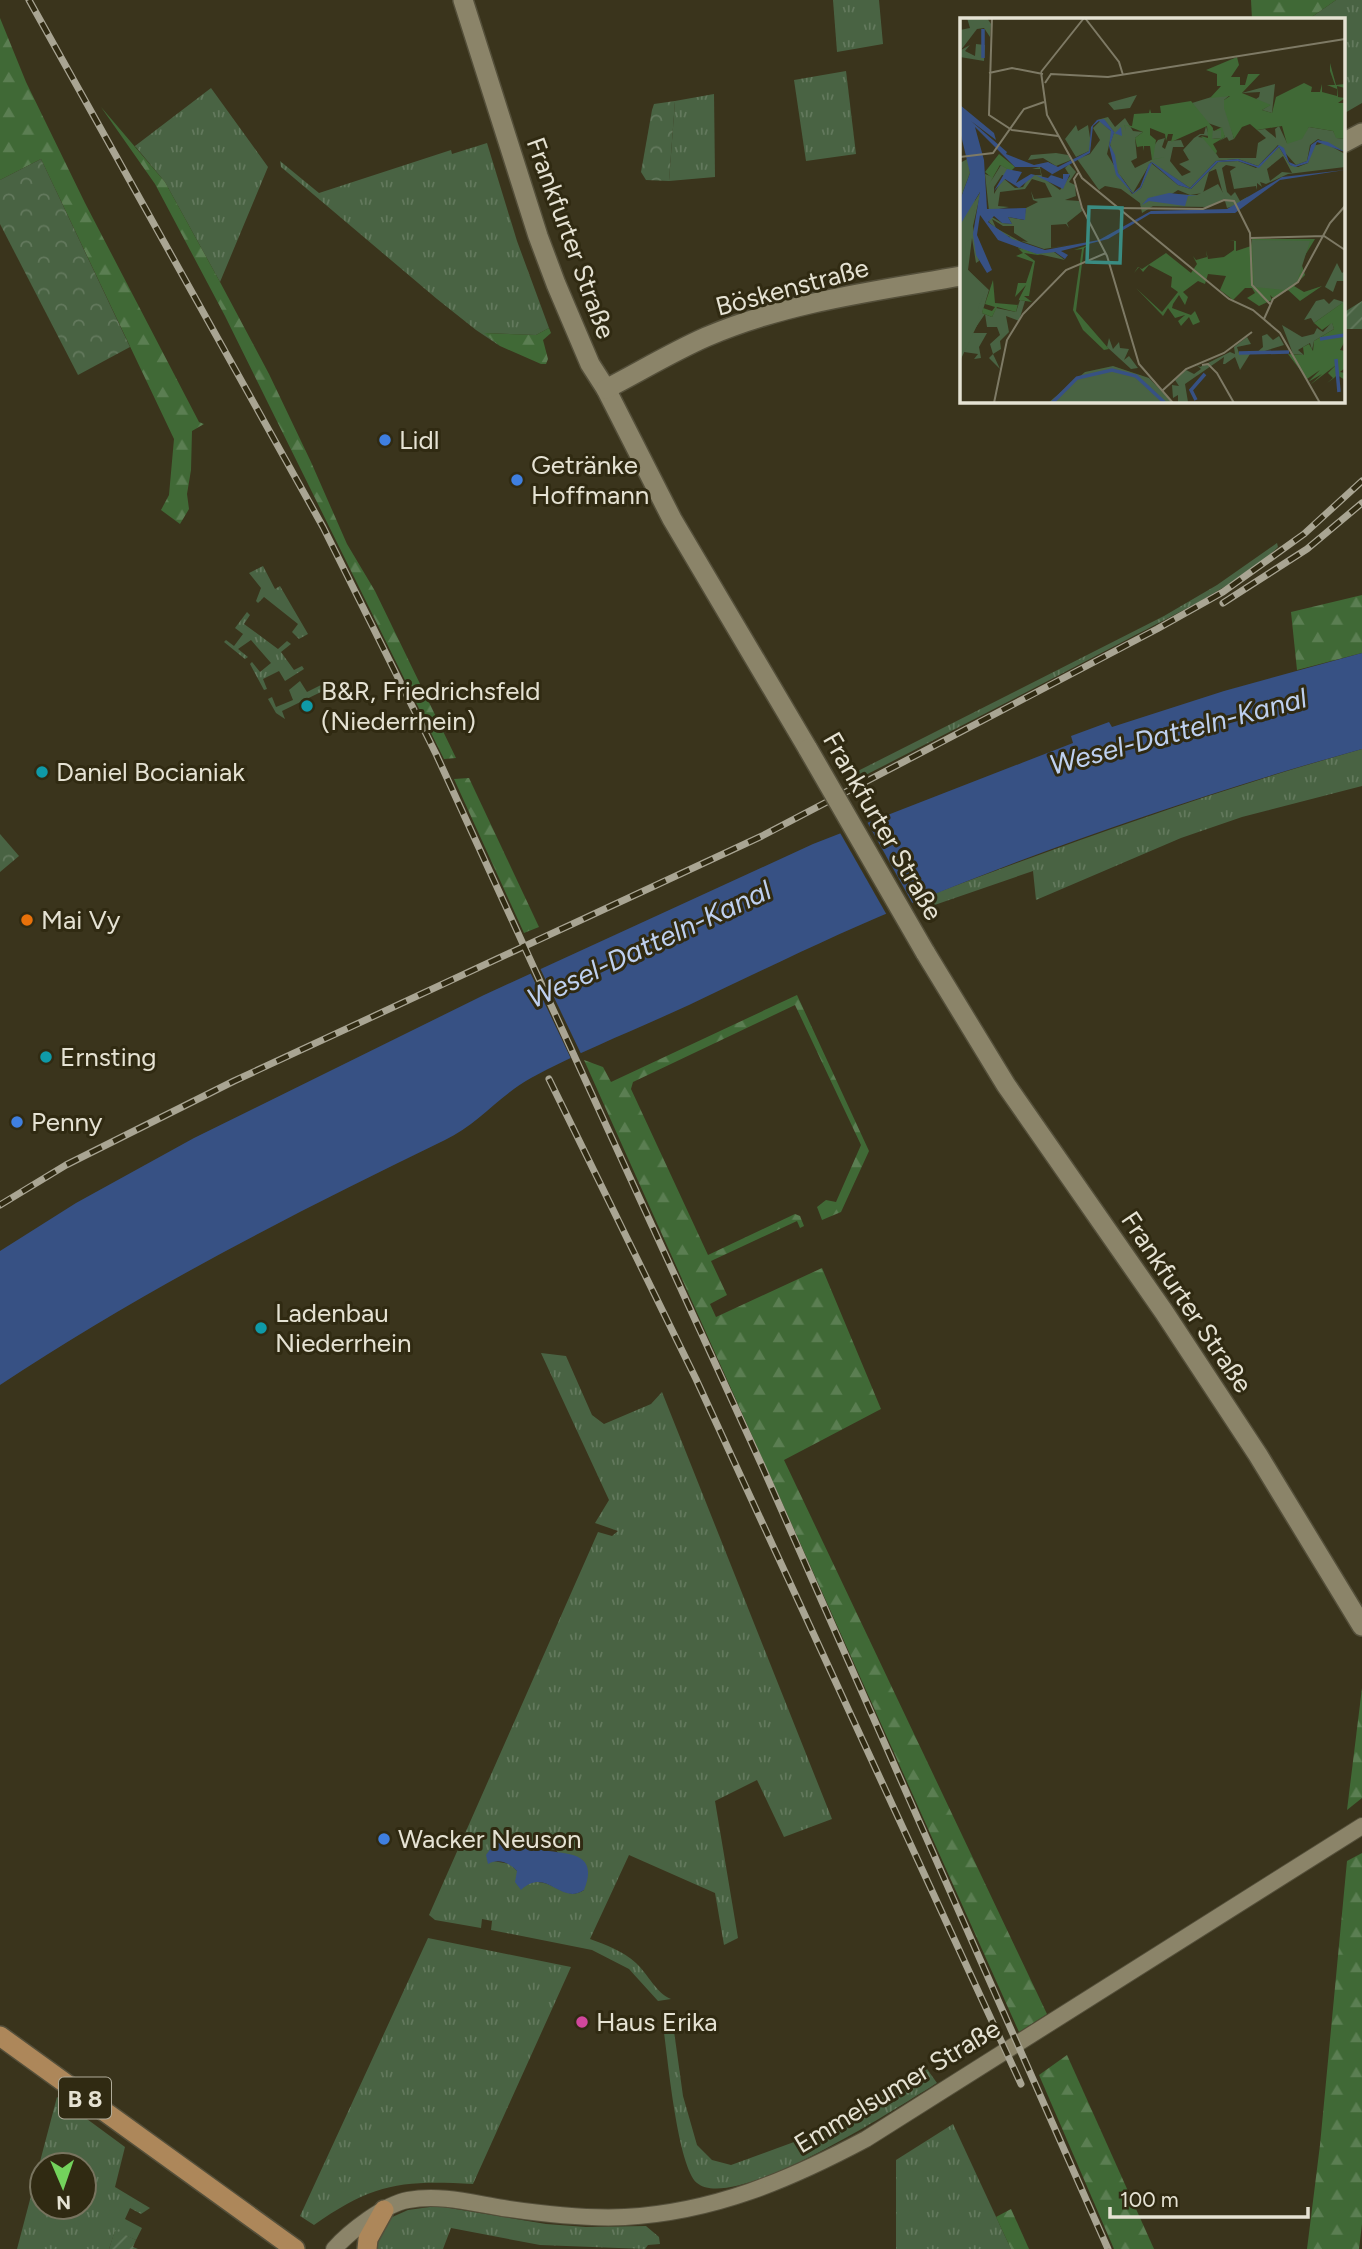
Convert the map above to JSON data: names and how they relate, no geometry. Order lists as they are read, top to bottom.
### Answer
{
  "streets": {
    "main road": ["Frankfurter Straße", "Böskenstraße", "B 8"],
    "street": ["Emmelsumer Straße"]
  },
  "crossings": [
    ["Frankfurter Straße", "Böskenstraße"]
  ],
  "water": ["Wesel-Datteln-Kanal"],
  "places": [
    "Lidl",
    "Getränke Hoffmann",
    "B&R, Friedrichsfeld (Niederrhein)",
    "Daniel Bocianiak",
    "Mai Vy",
    "Ernsting",
    "Penny",
    "Ladenbau Niederrhein",
    "Wacker Neuson",
    "Haus Erika"
  ],
  "scale_bar": "100 m",
  "north": "bottom"
}
